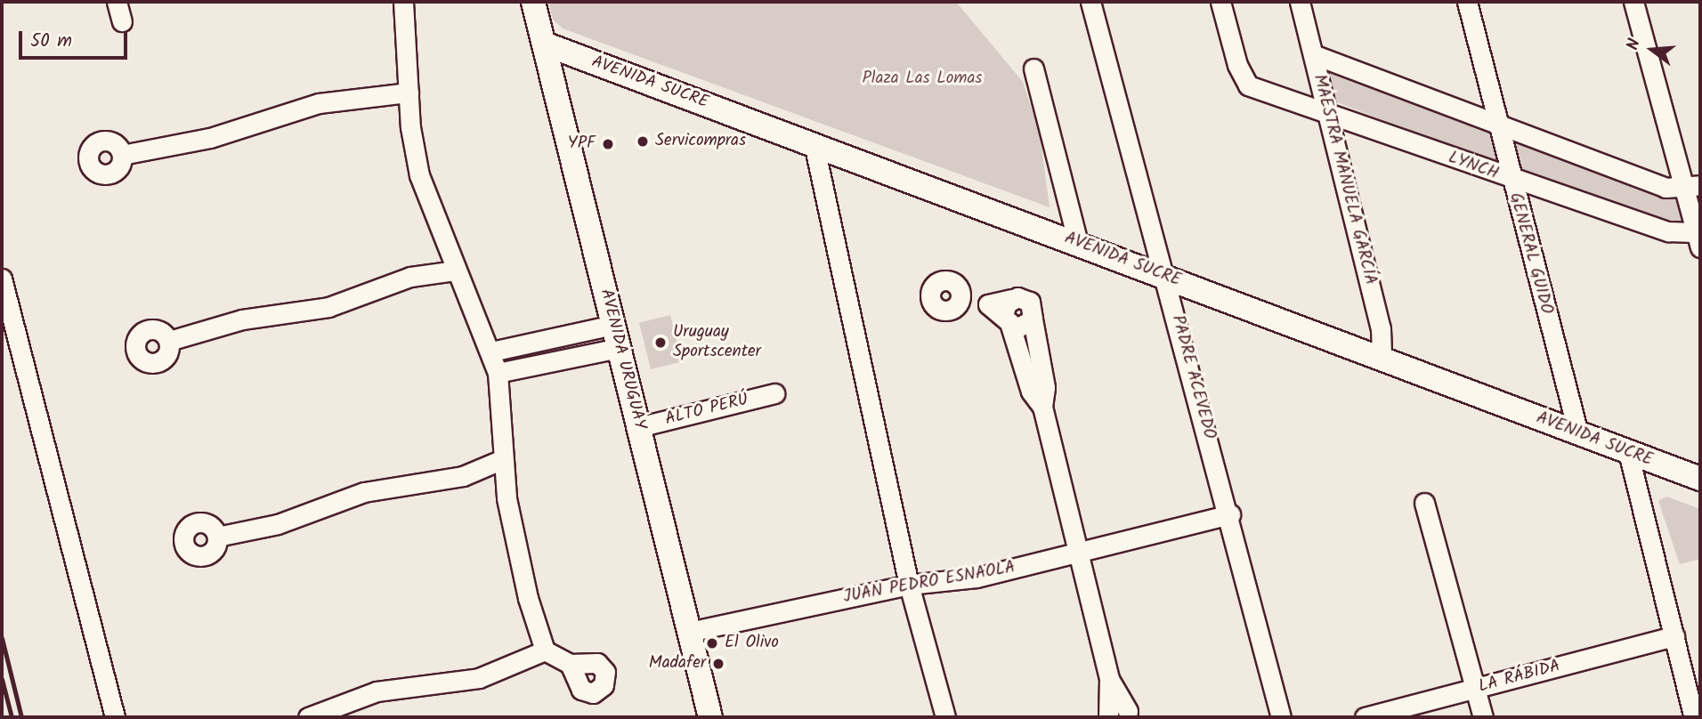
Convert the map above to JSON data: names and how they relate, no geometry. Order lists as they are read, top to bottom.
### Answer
{
  "streets": {
    "main road": ["AVENIDA SUCRE", "AVENIDA URUGUAY"],
    "street": [
      "LYNCH",
      "MAESTRA MANUELA GARCÍA",
      "GENERAL GUIDO",
      "PADRE ACEVEDO",
      "ALTO PERÚ",
      "JUAN PEDRO ESNAOLA",
      "LA RÁBIDA"
    ]
  },
  "crossings": [
    ["AVENIDA SUCRE", "MAESTRA MANUELA GARCÍA"],
    ["AVENIDA SUCRE", "GENERAL GUIDO"],
    ["AVENIDA SUCRE", "AVENIDA URUGUAY"],
    ["AVENIDA SUCRE", "PADRE ACEVEDO"],
    ["LYNCH", "MAESTRA MANUELA GARCÍA"],
    ["LYNCH", "GENERAL GUIDO"],
    ["AVENIDA URUGUAY", "ALTO PERÚ"],
    ["AVENIDA URUGUAY", "JUAN PEDRO ESNAOLA"],
    ["PADRE ACEVEDO", "JUAN PEDRO ESNAOLA"]
  ],
  "parks": ["Plaza Las Lomas"],
  "places": [
    "Servicompras",
    "YPF",
    "Uruguay Sportscenter",
    "El Olivo",
    "Madafer"
  ],
  "scale_bar": "50 m",
  "north": "left"
}
